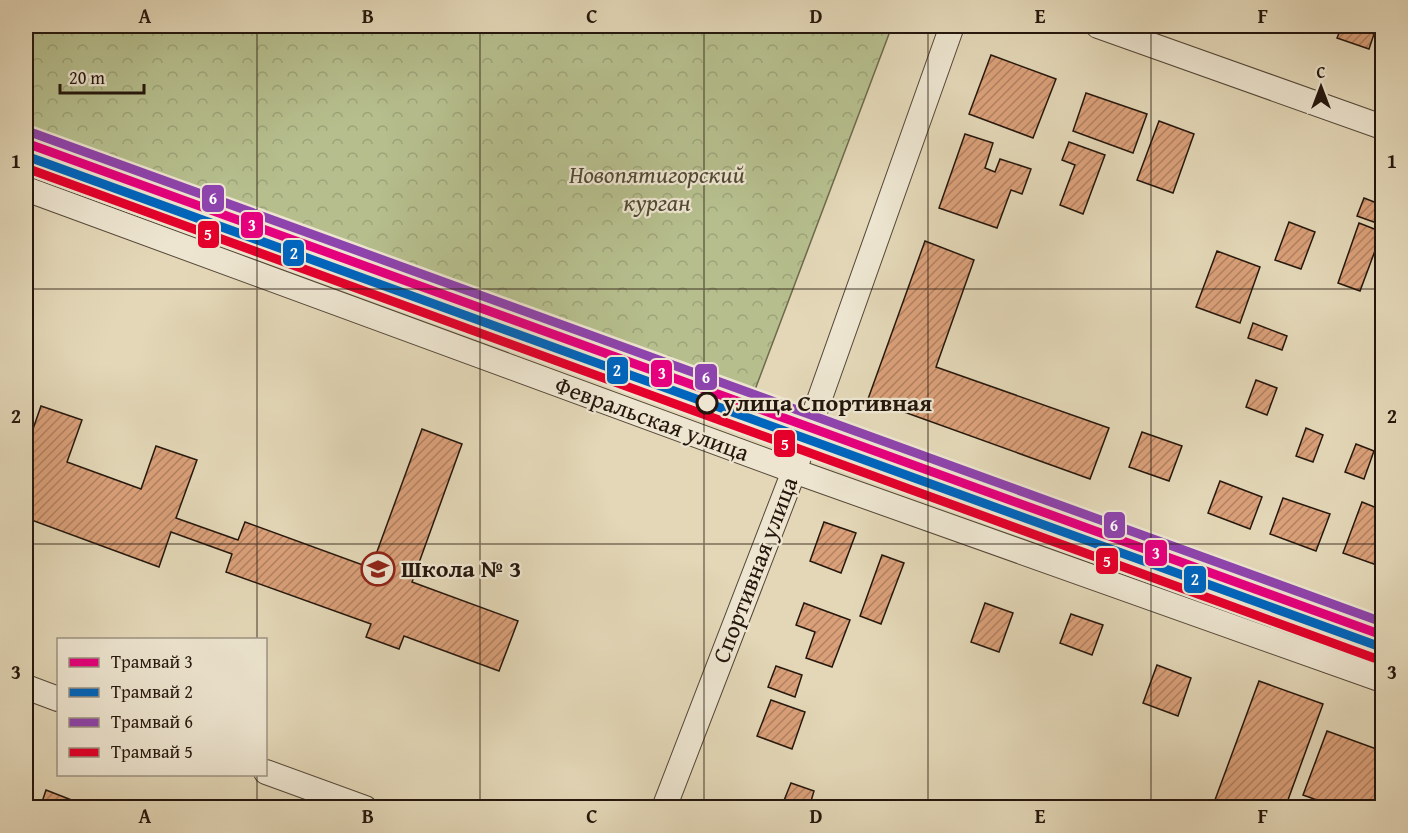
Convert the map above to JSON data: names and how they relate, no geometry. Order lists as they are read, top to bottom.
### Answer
{
  "streets": {
    "street": ["Февральская улица", "Спортивная улица"]
  },
  "crossings": [
    ["Февральская улица", "Спортивная улица"]
  ],
  "parks": ["Новопятигорский курган"],
  "places": {
    "other": ["улица Спортивная"],
    "school or university": ["Школа № 3"]
  },
  "lines": [
    "tram line 6",
    "tram line 3",
    "tram line 2",
    "tram line 5"
  ],
  "legend": [
    "Трамвай 3",
    "Трамвай 2",
    "Трамвай 6",
    "Трамвай 5"
  ],
  "scale_bar": "20 m",
  "north": "top",
  "grid": {
    "columns": [
      "A",
      "B",
      "C",
      "D",
      "E",
      "F"
    ],
    "rows": ["1", "2", "3"]
  }
}
